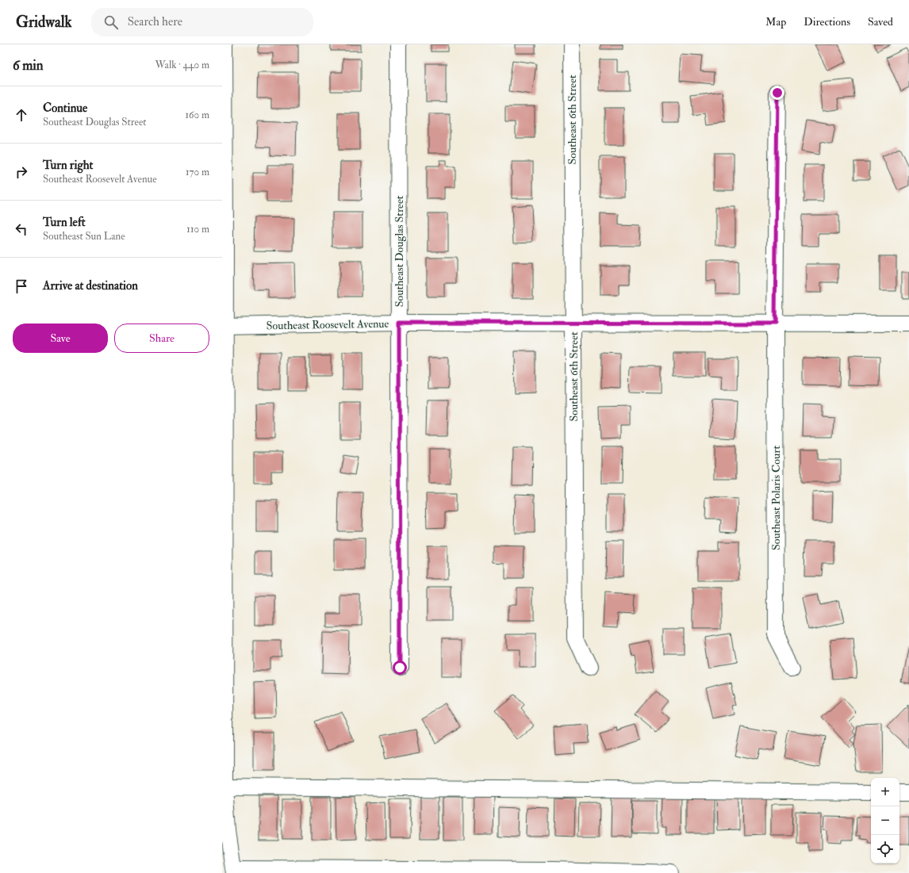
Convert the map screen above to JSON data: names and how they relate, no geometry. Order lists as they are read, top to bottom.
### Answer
{
  "streets": {
    "street": [
      "Southeast 6th Street",
      "Southeast Douglas Street",
      "Southeast Roosevelt Avenue",
      "Southeast Polaris Court"
    ]
  },
  "crossings": [
    ["Southeast 6th Street", "Southeast Roosevelt Avenue"],
    ["Southeast Douglas Street", "Southeast Roosevelt Avenue"],
    ["Southeast Roosevelt Avenue", "Southeast Polaris Court"]
  ],
  "page": {
    "header": "Gridwalk",
    "search": "Search here",
    "nav": ["Map", "Directions", "Saved"],
    "heading": ["6 min", "Walk · 440 m"],
    "list": [
      ["Continue", "Southeast Douglas Street", "160 m"],
      ["Turn right", "Southeast Roosevelt Avenue", "170 m"],
      ["Turn left", "Southeast Sun Lane", "110 m"],
      "Arrive at destination"
    ],
    "buttons": ["Save", "Share"],
    "map_buttons": ["+", "−"]
  }
}
